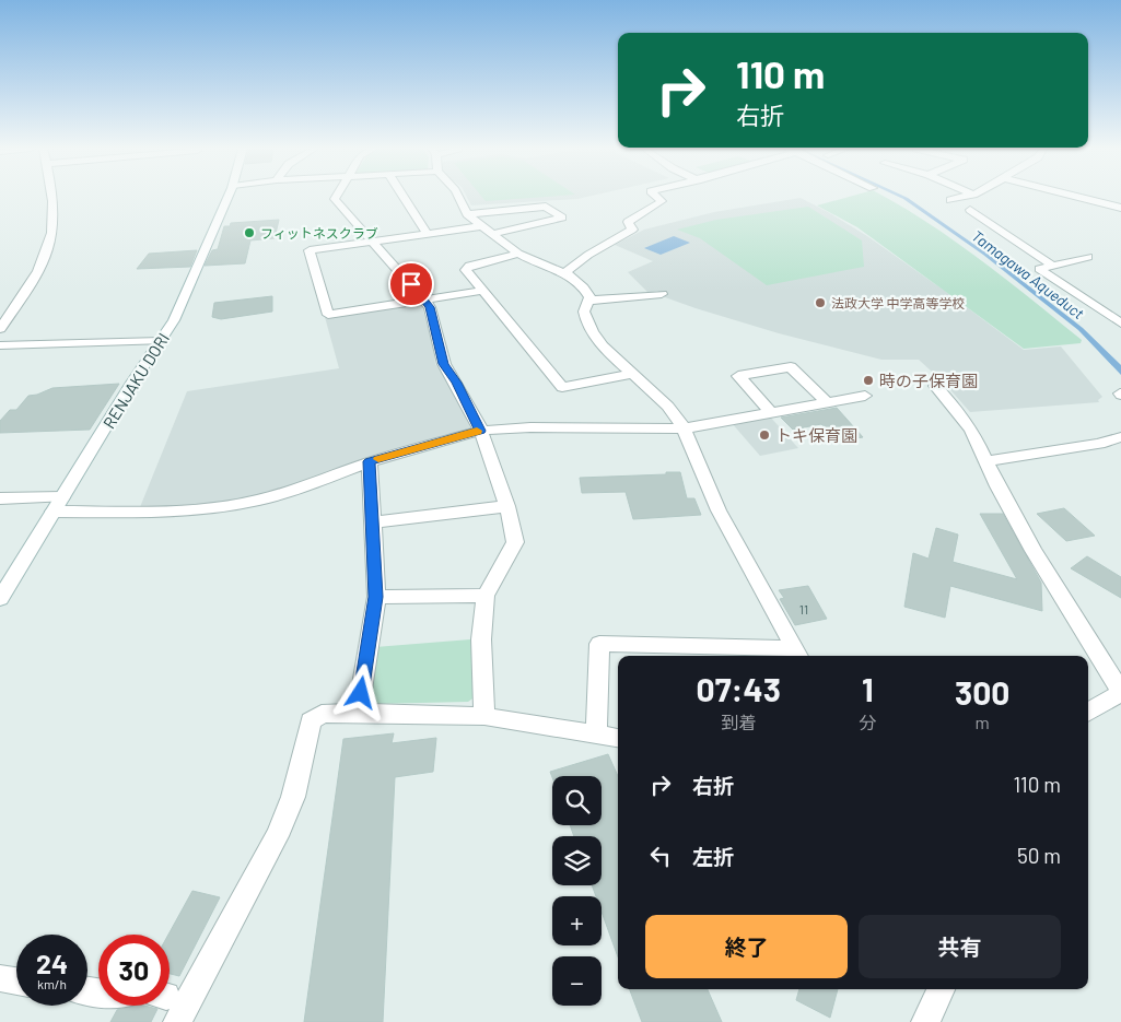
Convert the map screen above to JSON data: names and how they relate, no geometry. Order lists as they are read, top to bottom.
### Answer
{
  "streets": {
    "street": ["RENJAKU DORI"]
  },
  "water": ["Tamagawa Aqueduct"],
  "places": [
    "フィットネスクラブ",
    "法政大学 中学高等学校",
    "時の子保育園",
    "トキ保育園"
  ],
  "house_numbers": ["11"],
  "page": {
    "turn": ["110 m", "右折"],
    "eta": [
      "07:43",
      "到着",
      "1",
      "分",
      "300",
      "m"
    ],
    "list": [
      {
        "name": "右折",
        "value": "110 m"
      },
      {
        "name": "左折",
        "value": "50 m"
      }
    ],
    "map_buttons": ["+", "−"],
    "buttons": ["終了", "共有"],
    "speed": "24 km/h",
    "limit": "30"
  }
}
